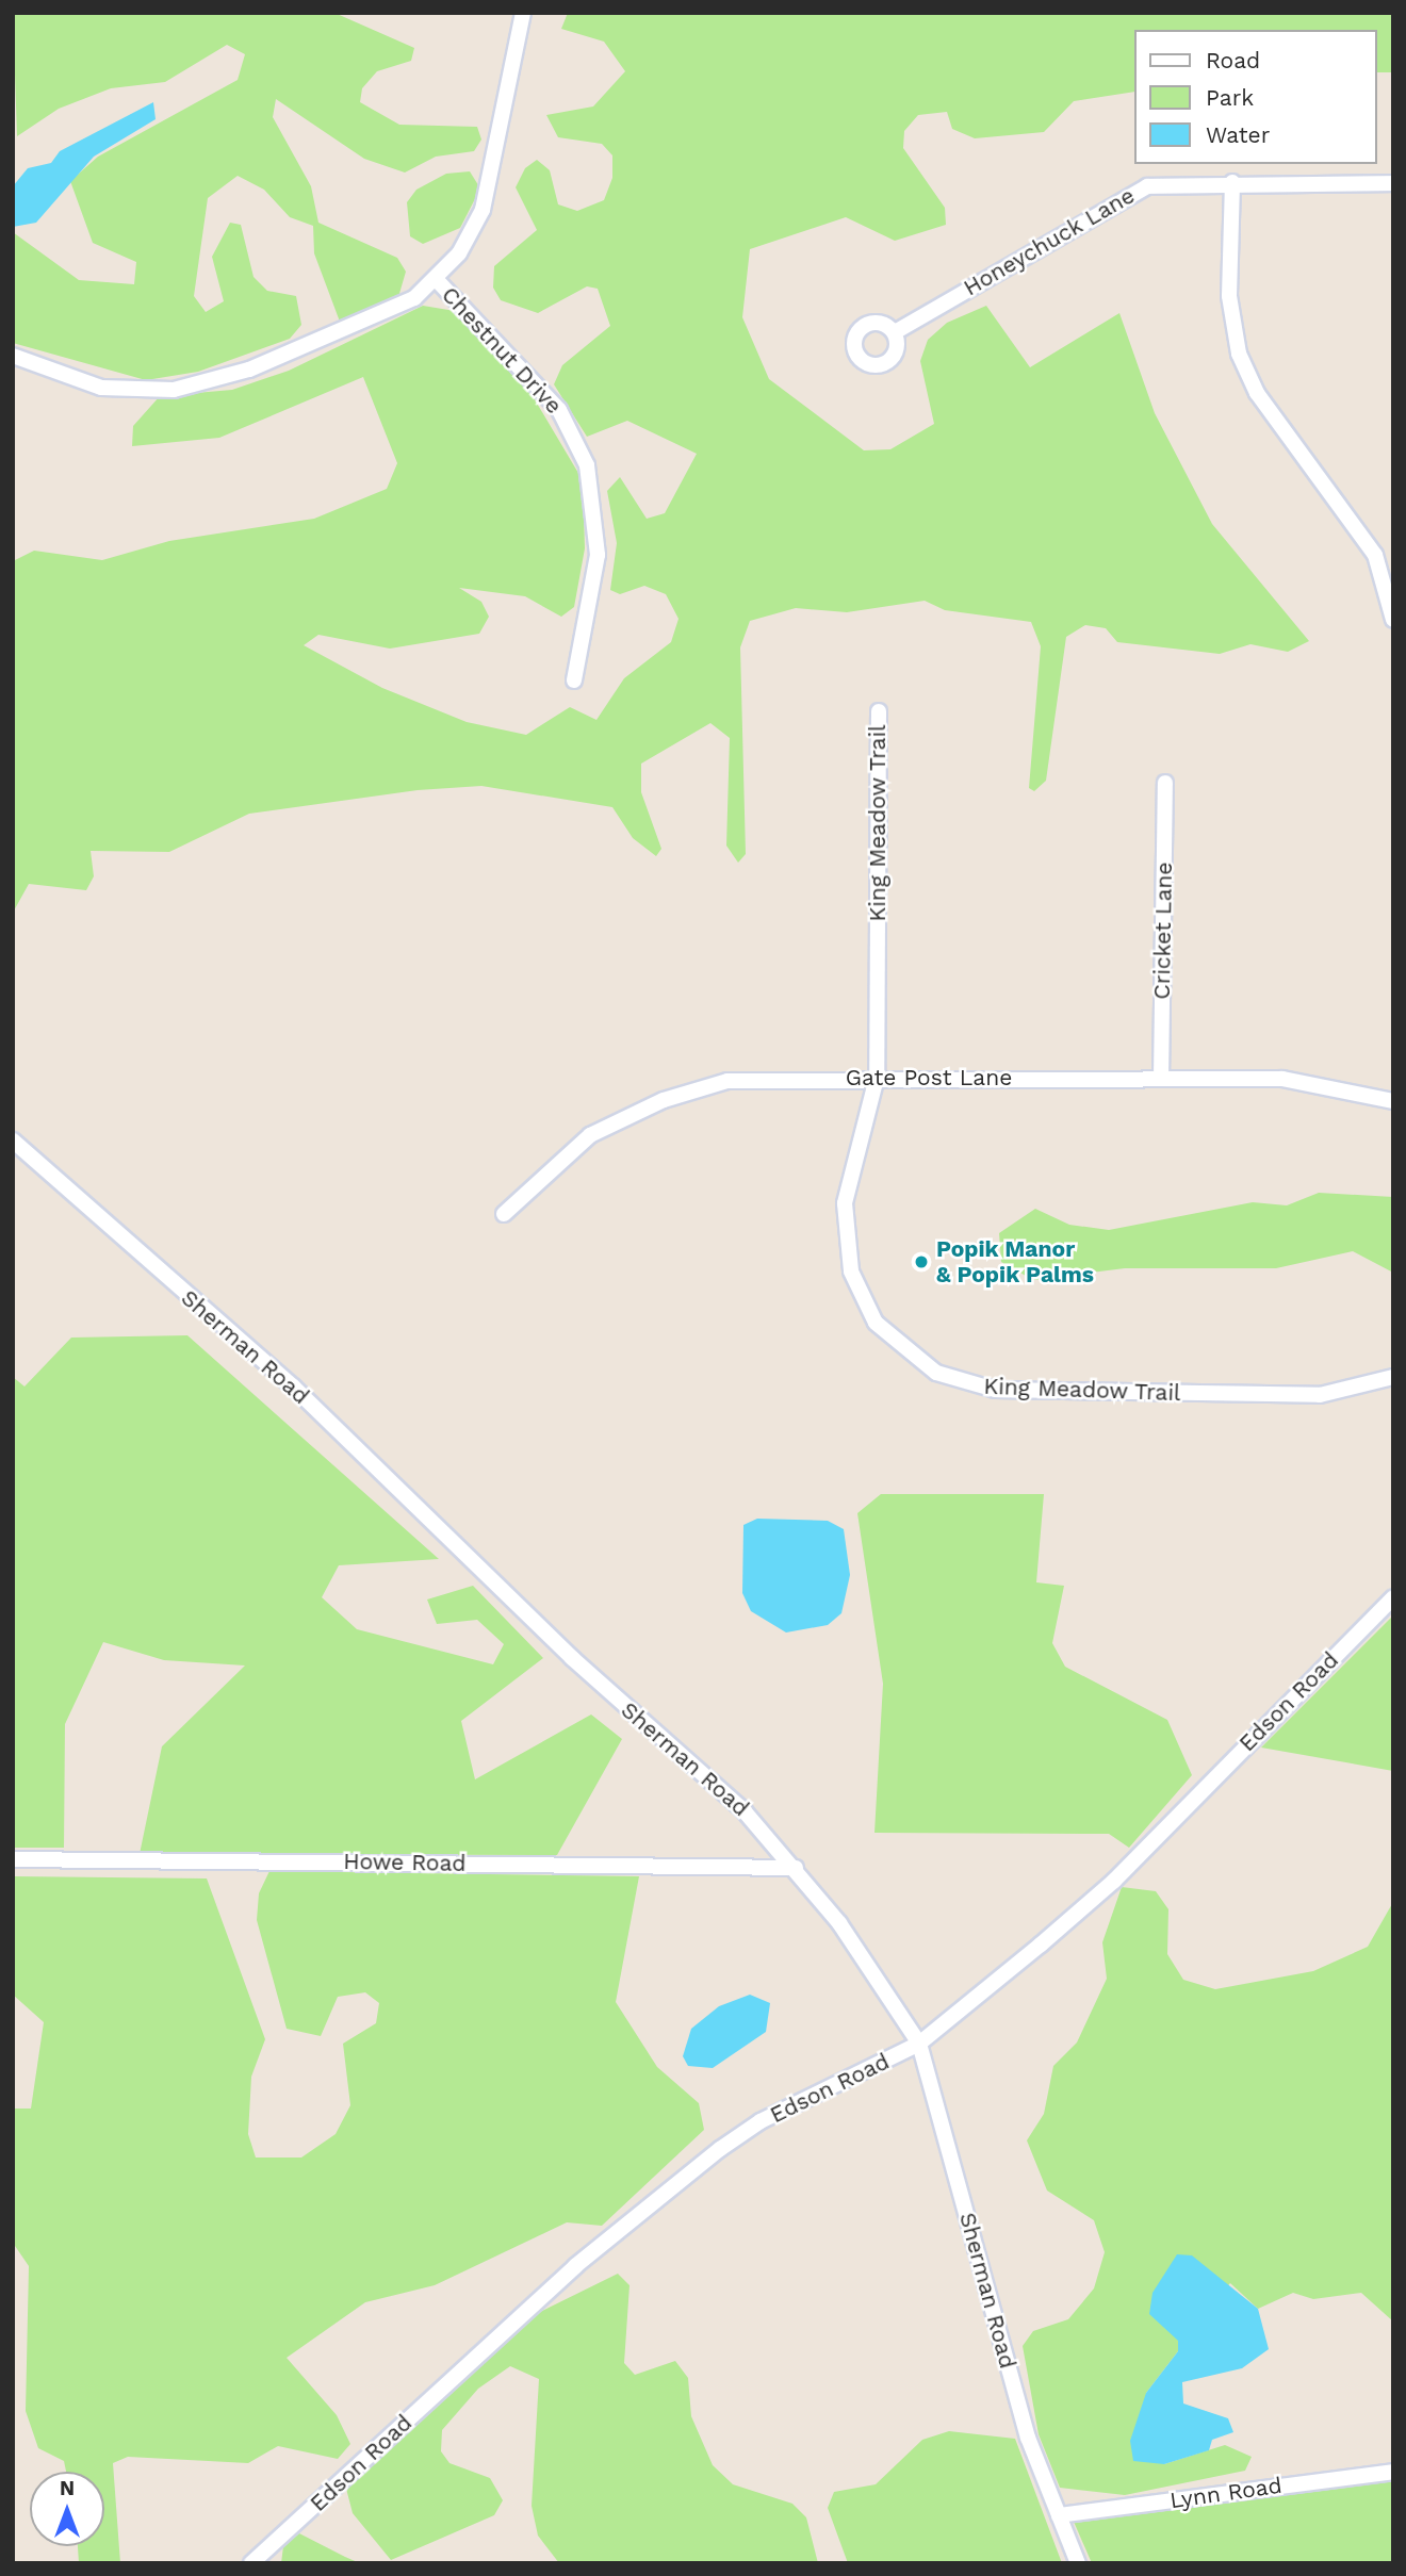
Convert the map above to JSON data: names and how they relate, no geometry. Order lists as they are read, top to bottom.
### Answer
{
  "streets": {
    "street": [
      "Honeychuck Lane",
      "Chestnut Drive",
      "King Meadow Trail",
      "Cricket Lane",
      "Gate Post Lane",
      "Sherman Road",
      "Edson Road",
      "Howe Road",
      "Lynn Road"
    ]
  },
  "crossings": [
    ["King Meadow Trail", "Gate Post Lane"],
    ["Cricket Lane", "Gate Post Lane"],
    ["Sherman Road", "Edson Road"],
    ["Sherman Road", "Howe Road"],
    ["Sherman Road", "Lynn Road"]
  ],
  "places": ["Popik Manor & Popik Palms"],
  "legend": ["Road", "Park", "Water"],
  "north": "top"
}
